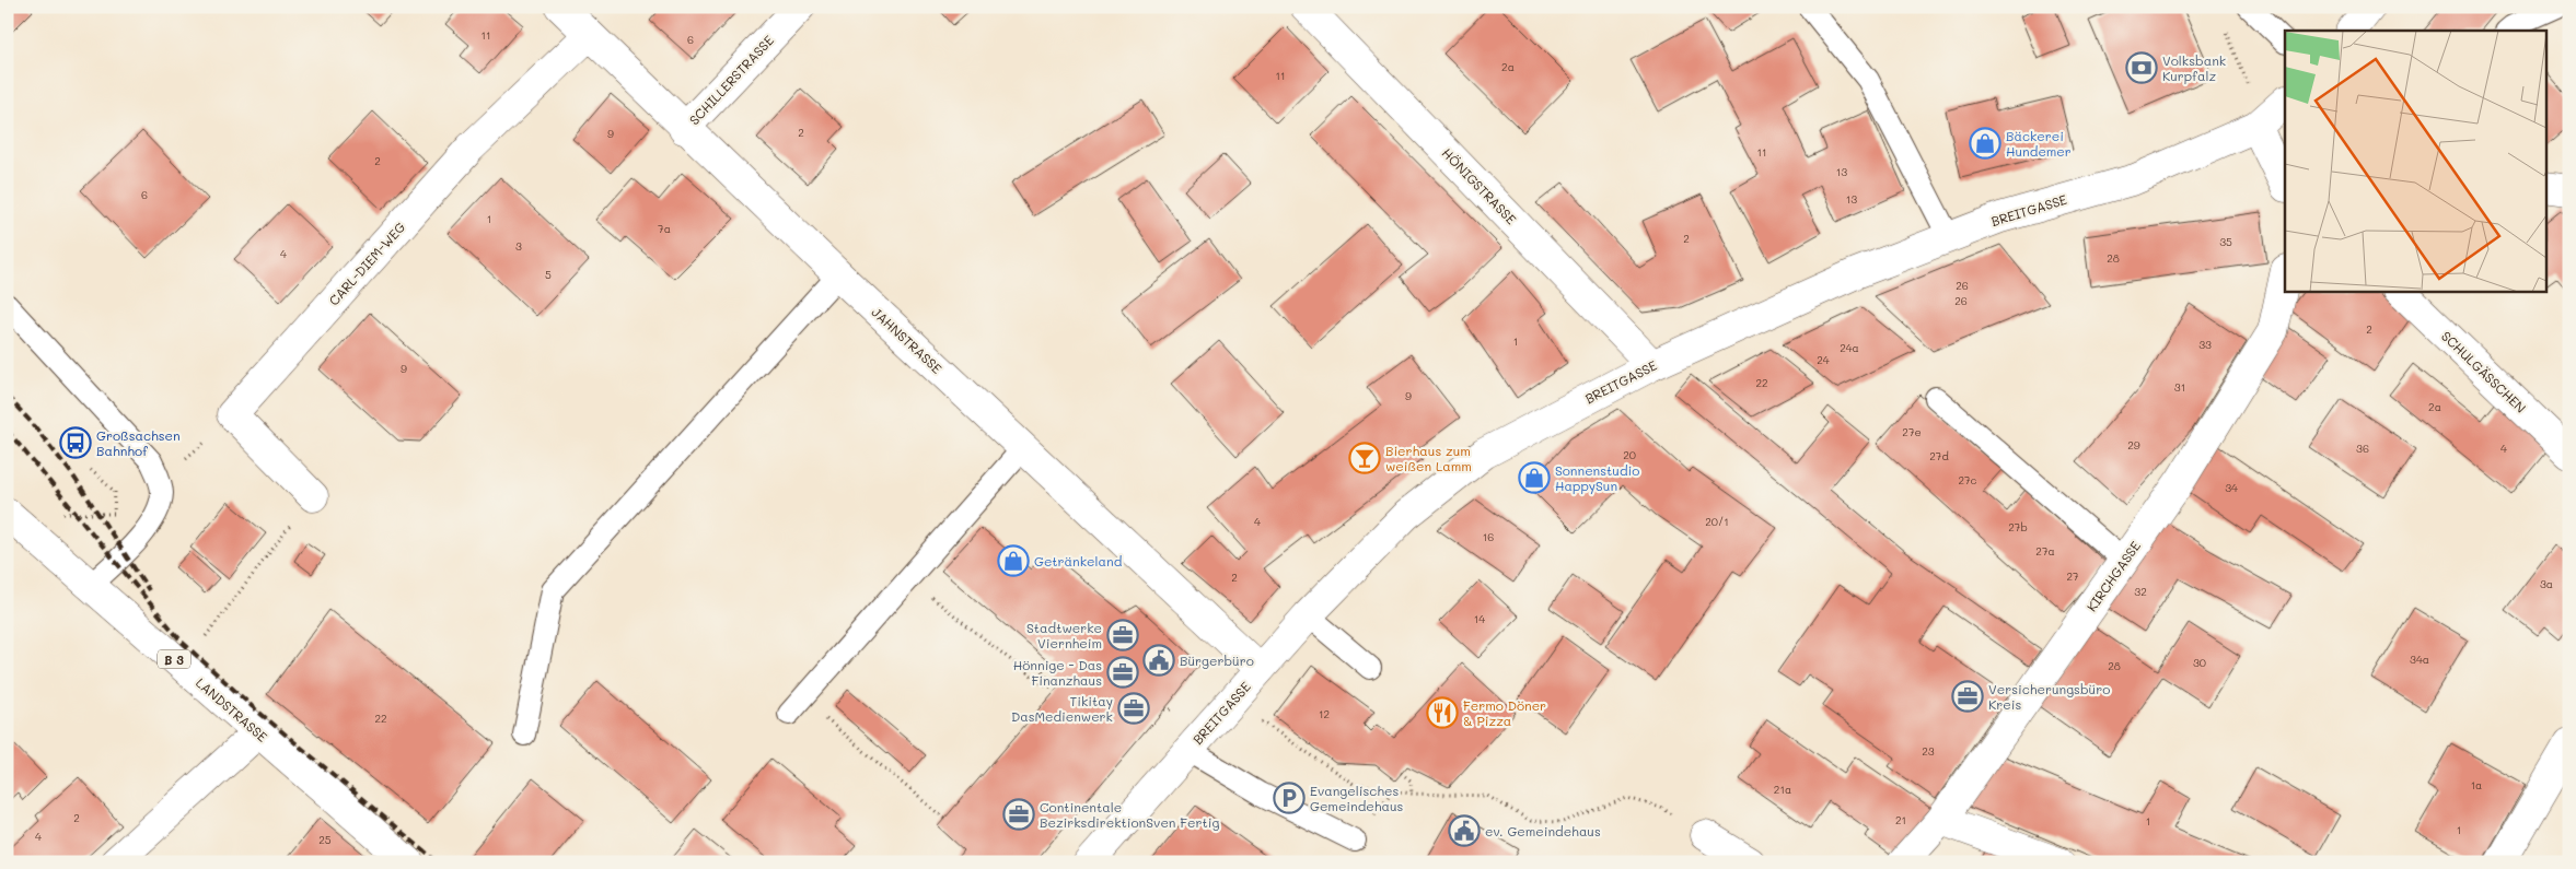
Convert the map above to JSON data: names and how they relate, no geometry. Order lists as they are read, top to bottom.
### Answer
{
  "streets": {
    "street": [
      "SCHILLERSTRASSE",
      "HÖNIGSTRASSE",
      "BREITGASSE",
      "CARL-DIEM-WEG",
      "JAHNSTRASSE",
      "SCHULGÄSSCHEN",
      "KIRCHGASSE",
      "B 3",
      "LANDSTRASSE"
    ]
  },
  "crossings": [
    ["SCHILLERSTRASSE", "JAHNSTRASSE"],
    ["HÖNIGSTRASSE", "BREITGASSE"],
    ["BREITGASSE", "JAHNSTRASSE"],
    ["CARL-DIEM-WEG", "JAHNSTRASSE"]
  ],
  "places": {
    "bank": ["Volksbank Kurpfalz"],
    "shop": ["Bäckerei Hundemer", "Sonnenstudio HappySun", "Getränkeland"],
    "bus stop": ["Großsachsen Bahnhof"],
    "bar": ["Bierhaus zum weißen Lamm"],
    "office": [
      "Stadtwerke Viernheim",
      "Hönnige - Das Finanzhaus",
      "Versicherungsbüro Kreis",
      "Tikitay DasMedienwerk",
      "Continentale BezirksdirektionSven Fertig"
    ],
    "public building": ["Bürgerbüro", "ev. Gemeindehaus"],
    "restaurant": ["Fermo Döner & Pizza"],
    "parking": ["Evangelisches Gemeindehaus"]
  },
  "house_numbers": [
    "11",
    "6",
    "2a",
    "11",
    "2",
    "9",
    "11",
    "2",
    "13",
    "6",
    "13",
    "1",
    "7a",
    "2",
    "35",
    "3",
    "4",
    "28",
    "5",
    "26",
    "26",
    "2",
    "1",
    "33",
    "24a",
    "24",
    "9",
    "22",
    "31",
    "9",
    "2a",
    "27e",
    "29",
    "36",
    "4",
    "20",
    "27d",
    "27c",
    "34",
    "4",
    "20/1",
    "27b",
    "16",
    "27a",
    "27",
    "2",
    "3a",
    "32",
    "14",
    "34a",
    "30",
    "28",
    "12",
    "22",
    "23",
    "1a",
    "21a",
    "2",
    "21",
    "1",
    "1",
    "4",
    "25"
  ]
}
